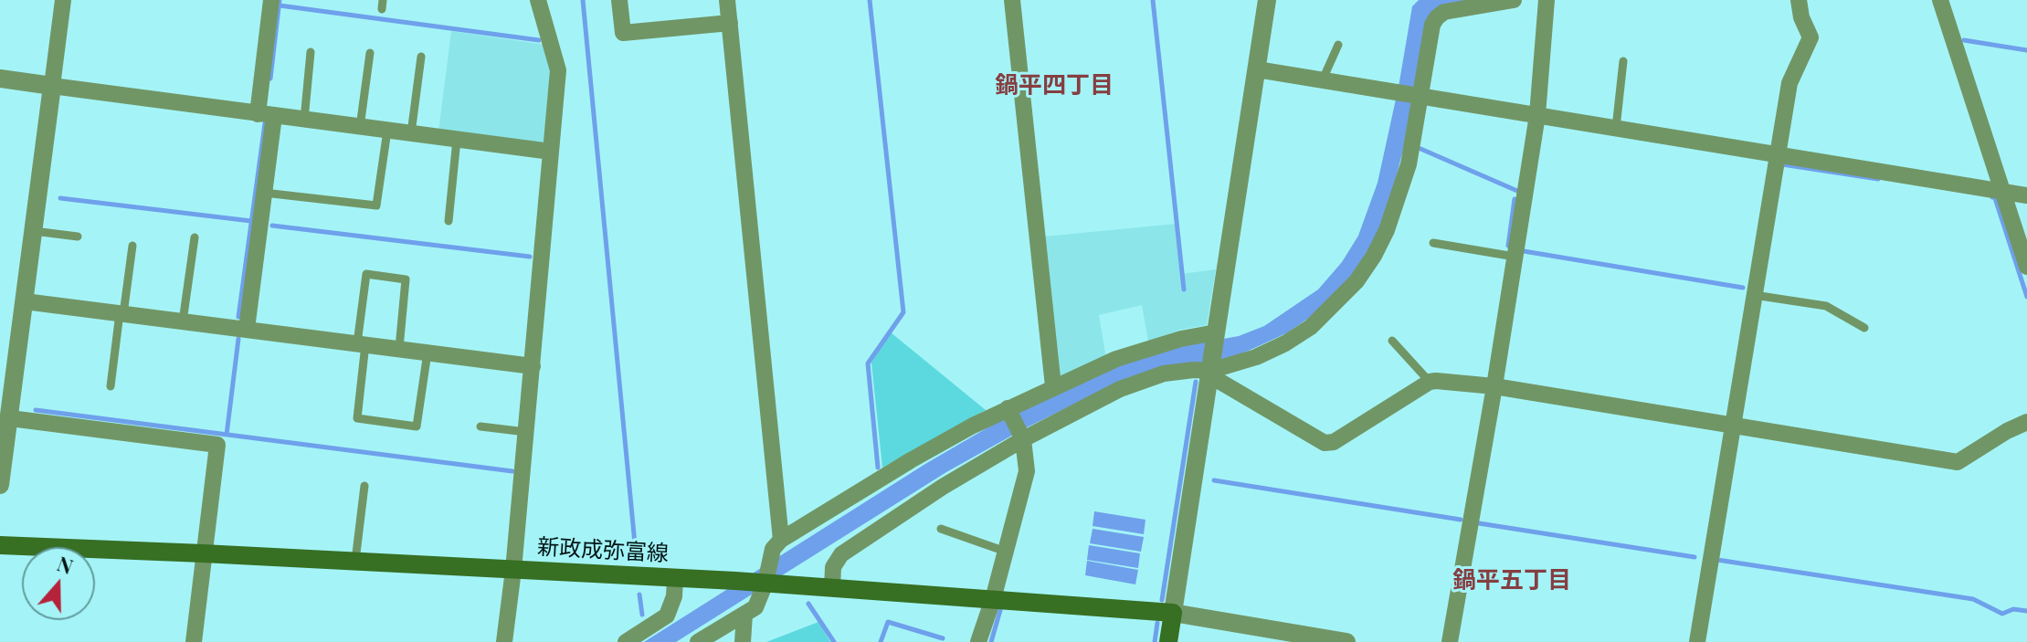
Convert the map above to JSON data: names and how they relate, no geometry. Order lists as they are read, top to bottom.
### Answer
{
  "streets": {
    "main road": ["新政成弥富線"]
  },
  "districts": ["鍋平四丁目", "鍋平五丁目"],
  "north": "top"
}
